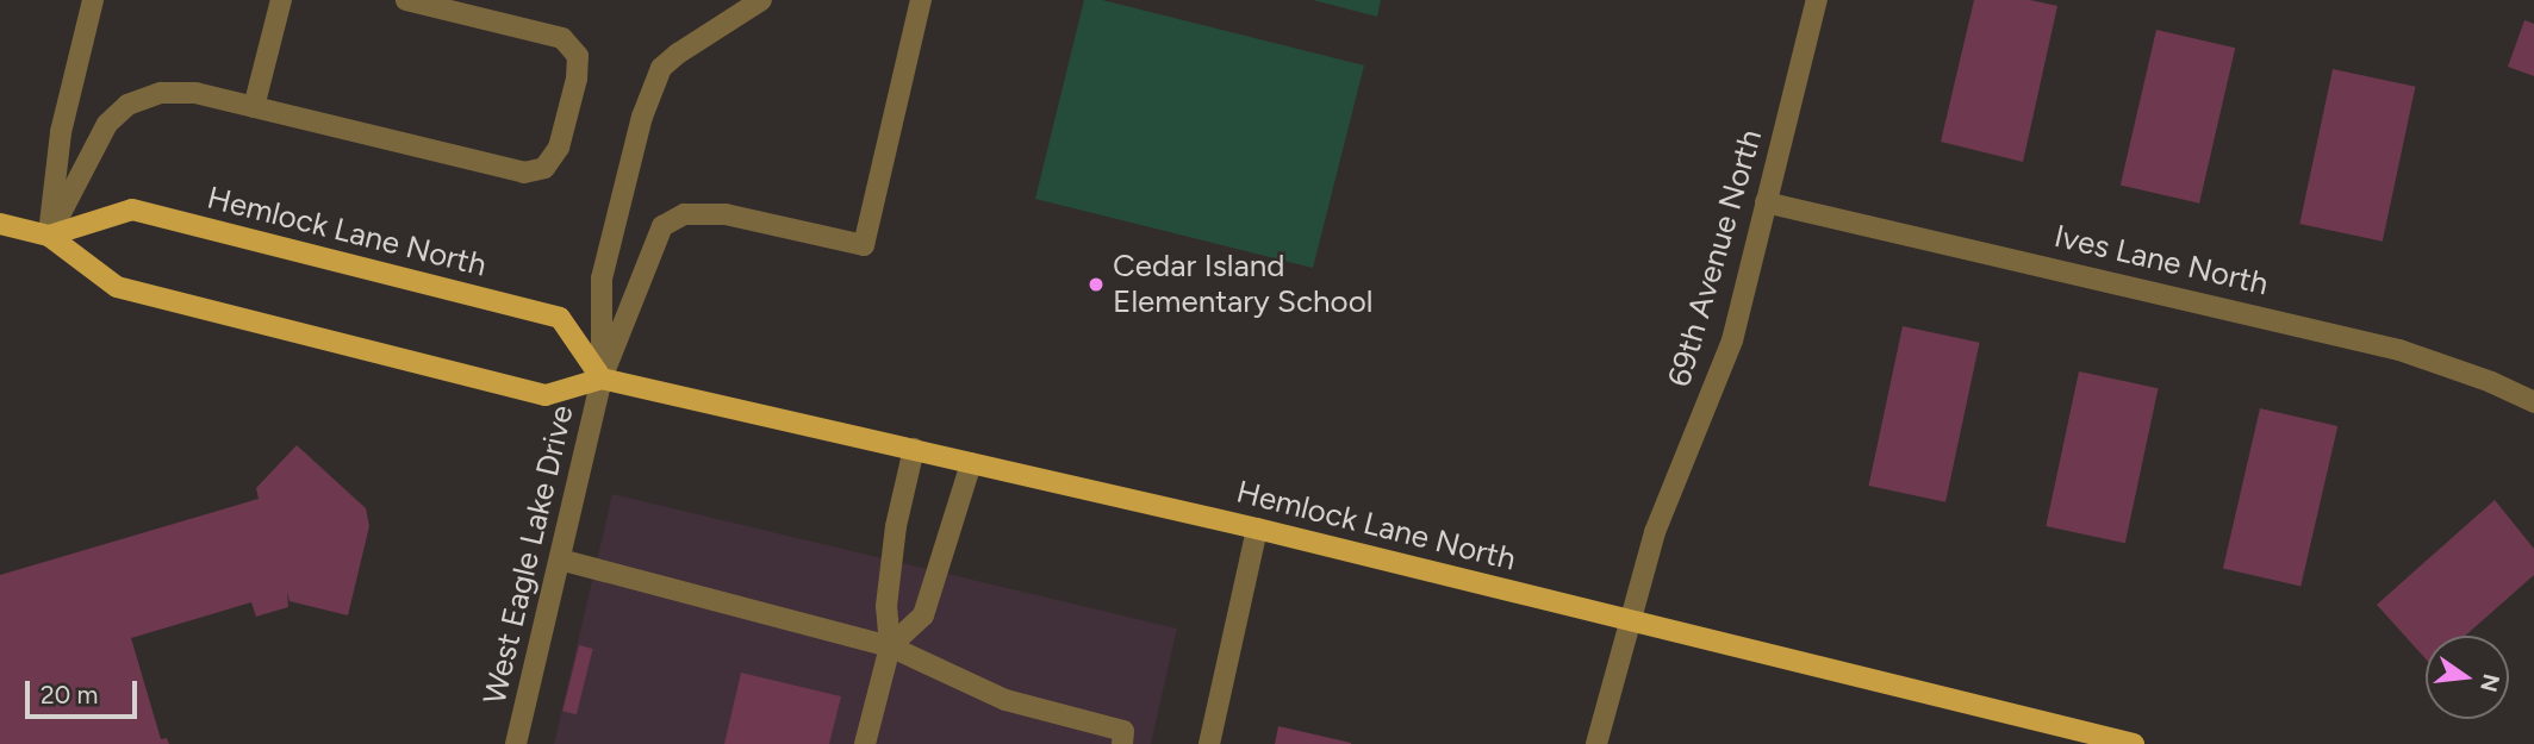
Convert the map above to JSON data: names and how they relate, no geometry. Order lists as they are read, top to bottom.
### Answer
{
  "streets": {
    "main road": ["Hemlock Lane North"],
    "street": ["69th Avenue North", "Ives Lane North", "West Eagle Lake Drive"]
  },
  "crossings": [
    ["Hemlock Lane North", "69th Avenue North"],
    ["Hemlock Lane North", "West Eagle Lake Drive"],
    ["69th Avenue North", "Ives Lane North"]
  ],
  "places": ["Cedar Island Elementary School"],
  "scale_bar": "20 m",
  "north": "right"
}
